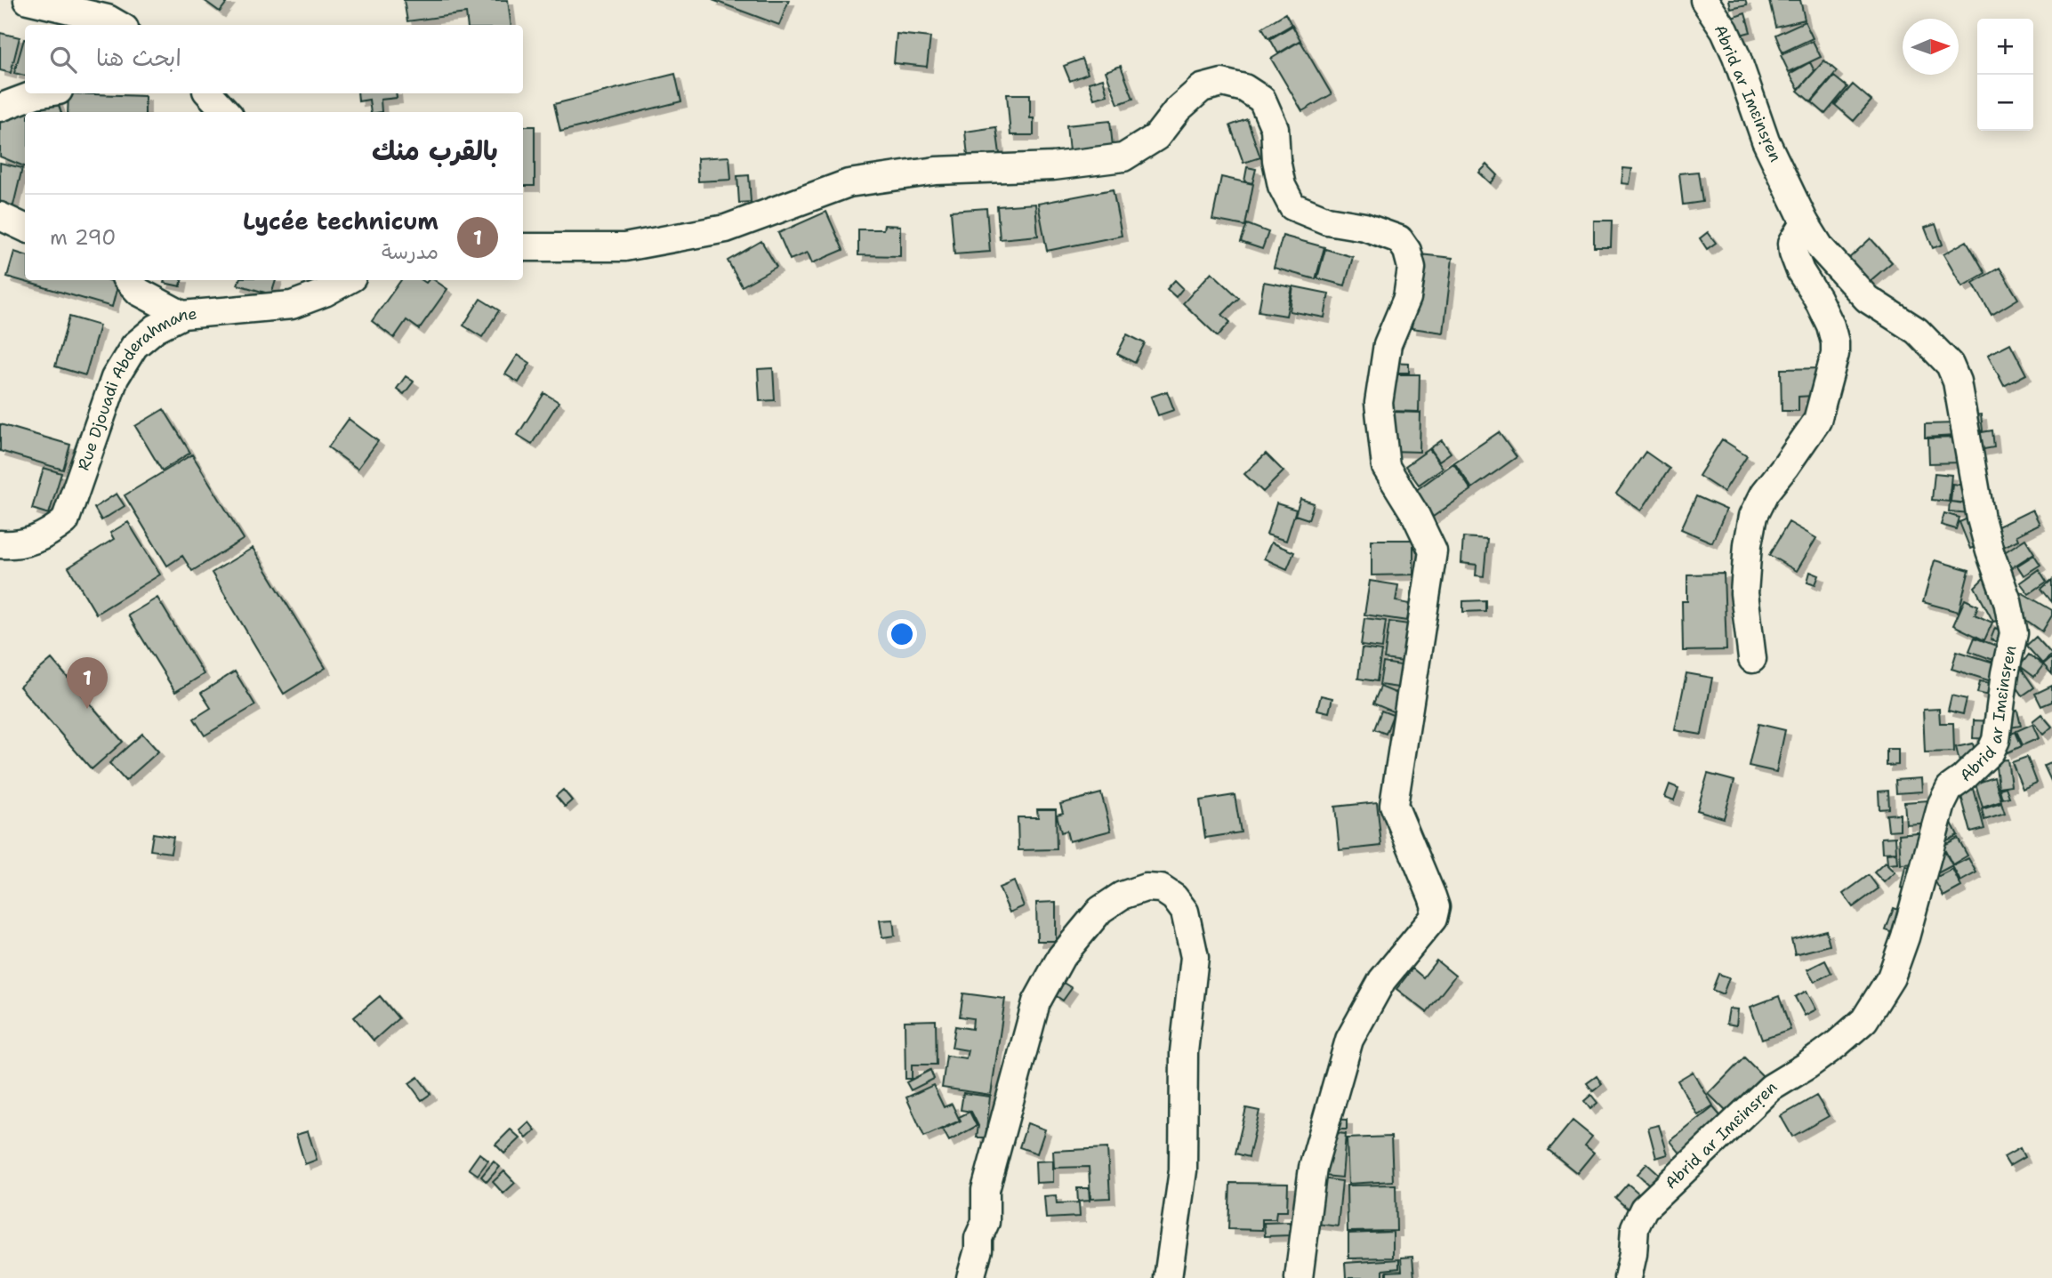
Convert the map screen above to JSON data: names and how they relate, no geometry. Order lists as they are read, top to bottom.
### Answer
{
  "streets": {
    "street": ["Abrid ar Imɛinsṛen", "Rue Djouadi Abderahmane"]
  },
  "north": "right",
  "page": {
    "map_buttons": ["+", "−"],
    "search": "ابحث هنا",
    "heading": "بالقرب منك",
    "list": [
      {
        "mark": "1",
        "name": "Lycée technicum",
        "note": "مدرسة",
        "value": "290 m"
      }
    ],
    "pins": "1"
  }
}
